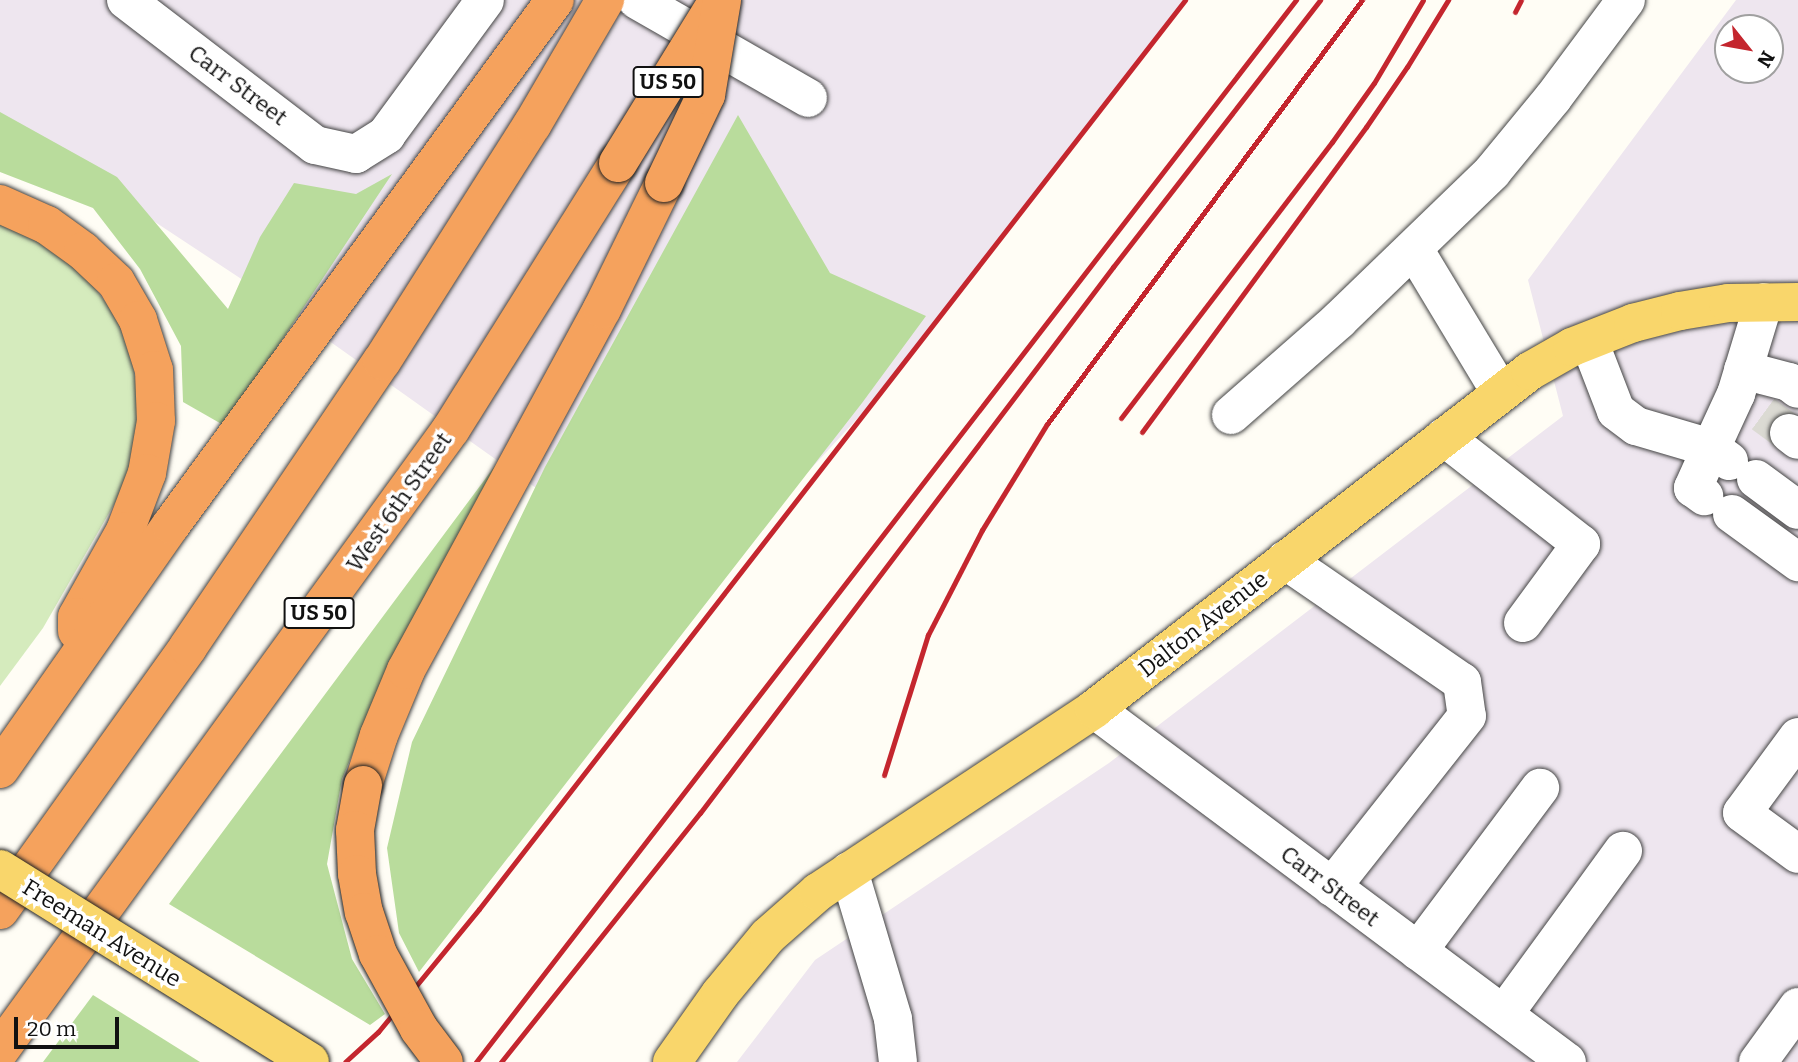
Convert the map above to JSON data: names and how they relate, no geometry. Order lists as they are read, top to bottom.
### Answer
{
  "streets": {
    "highway": ["US 50", "West 6th Street"],
    "main road": ["Dalton Avenue", "Freeman Avenue"],
    "street": ["Carr Street"]
  },
  "crossings": [
    ["Carr Street", "Dalton Avenue"]
  ],
  "scale_bar": "20 m",
  "north": "bottom right"
}
